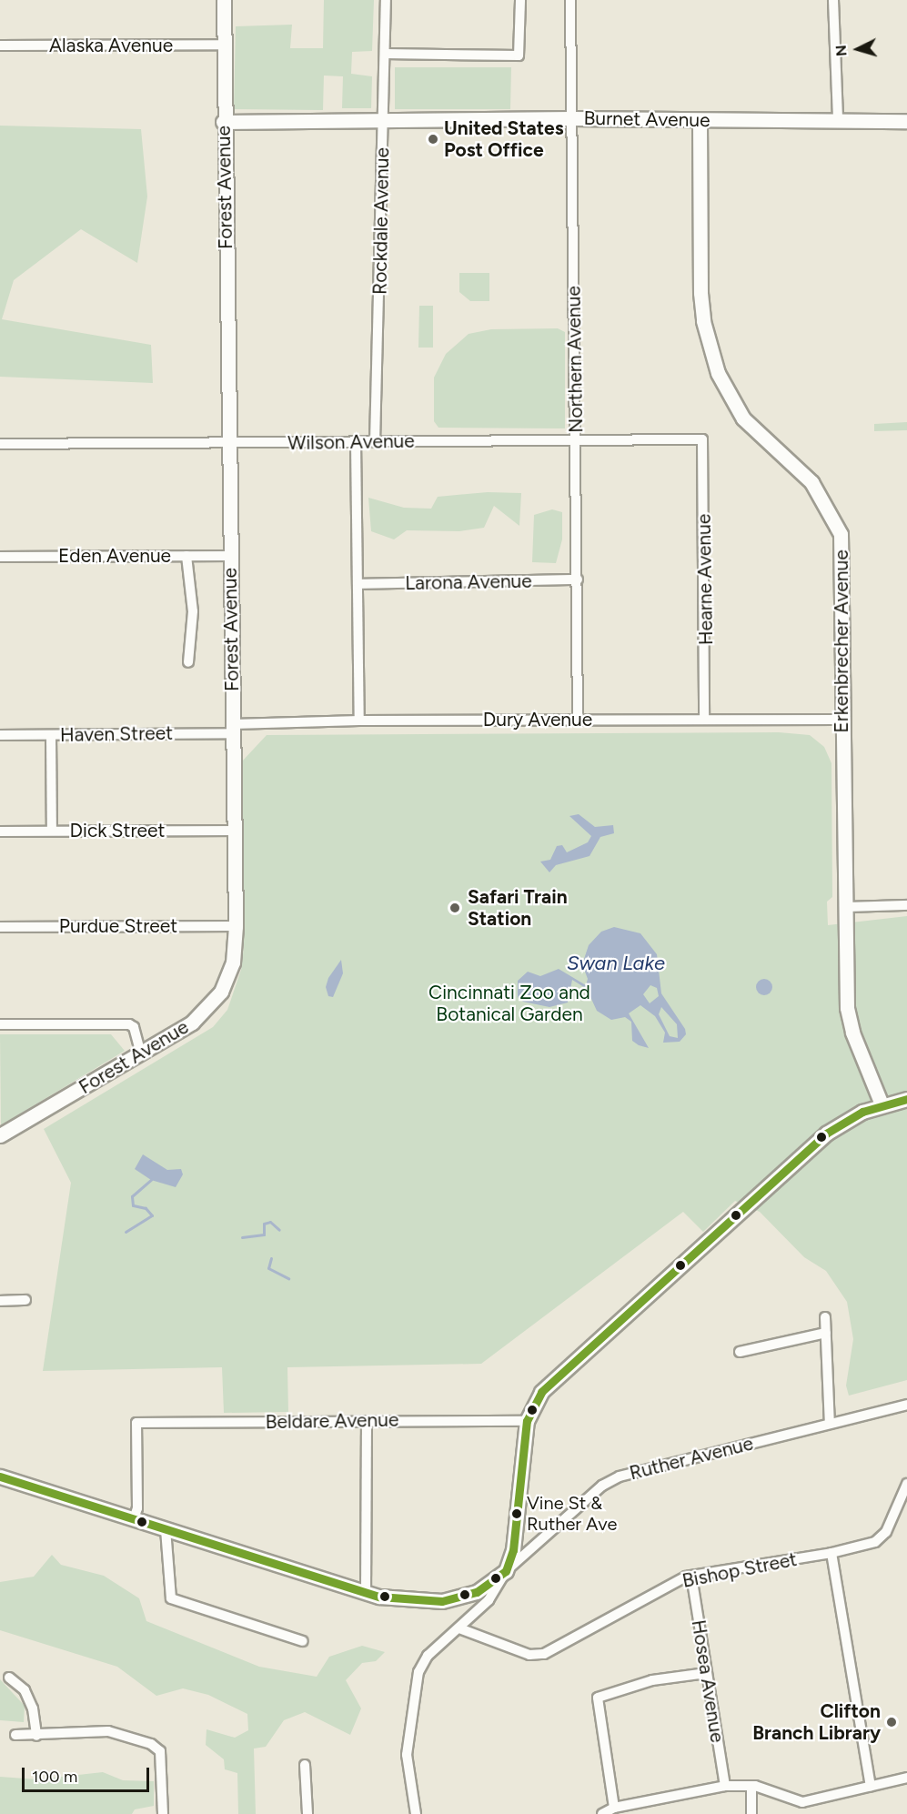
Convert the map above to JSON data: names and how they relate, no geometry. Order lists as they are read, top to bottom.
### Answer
{
  "streets": {
    "street": [
      "Alaska Avenue",
      "Burnet Avenue",
      "Forest Avenue",
      "Rockdale Avenue",
      "Northern Avenue",
      "Wilson Avenue",
      "Eden Avenue",
      "Hearne Avenue",
      "Larona Avenue",
      "Erkenbrecher Avenue",
      "Dury Avenue",
      "Haven Street",
      "Dick Street",
      "Purdue Street",
      "Beldare Avenue",
      "Ruther Avenue",
      "Bishop Street",
      "Hosea Avenue"
    ]
  },
  "crossings": [
    ["Alaska Avenue", "Forest Avenue"],
    ["Burnet Avenue", "Forest Avenue"],
    ["Burnet Avenue", "Rockdale Avenue"],
    ["Burnet Avenue", "Northern Avenue"],
    ["Burnet Avenue", "Erkenbrecher Avenue"],
    ["Forest Avenue", "Wilson Avenue"],
    ["Forest Avenue", "Eden Avenue"],
    ["Forest Avenue", "Dury Avenue"],
    ["Forest Avenue", "Haven Street"],
    ["Forest Avenue", "Dick Street"],
    ["Forest Avenue", "Purdue Street"],
    ["Rockdale Avenue", "Wilson Avenue"],
    ["Northern Avenue", "Wilson Avenue"],
    ["Northern Avenue", "Larona Avenue"],
    ["Northern Avenue", "Dury Avenue"],
    ["Wilson Avenue", "Hearne Avenue"],
    ["Hearne Avenue", "Dury Avenue"],
    ["Erkenbrecher Avenue", "Dury Avenue"],
    ["Dury Avenue", "Haven Street"],
    ["Ruther Avenue", "Bishop Street"],
    ["Bishop Street", "Hosea Avenue"]
  ],
  "water": ["Swan Lake"],
  "parks": ["Cincinnati Zoo and Botanical Garden"],
  "places": [
    "United States Post Office",
    "Safari Train Station",
    "Vine St & Ruther Ave",
    "Clifton Branch Library"
  ],
  "scale_bar": "100 m",
  "north": "left"
}
